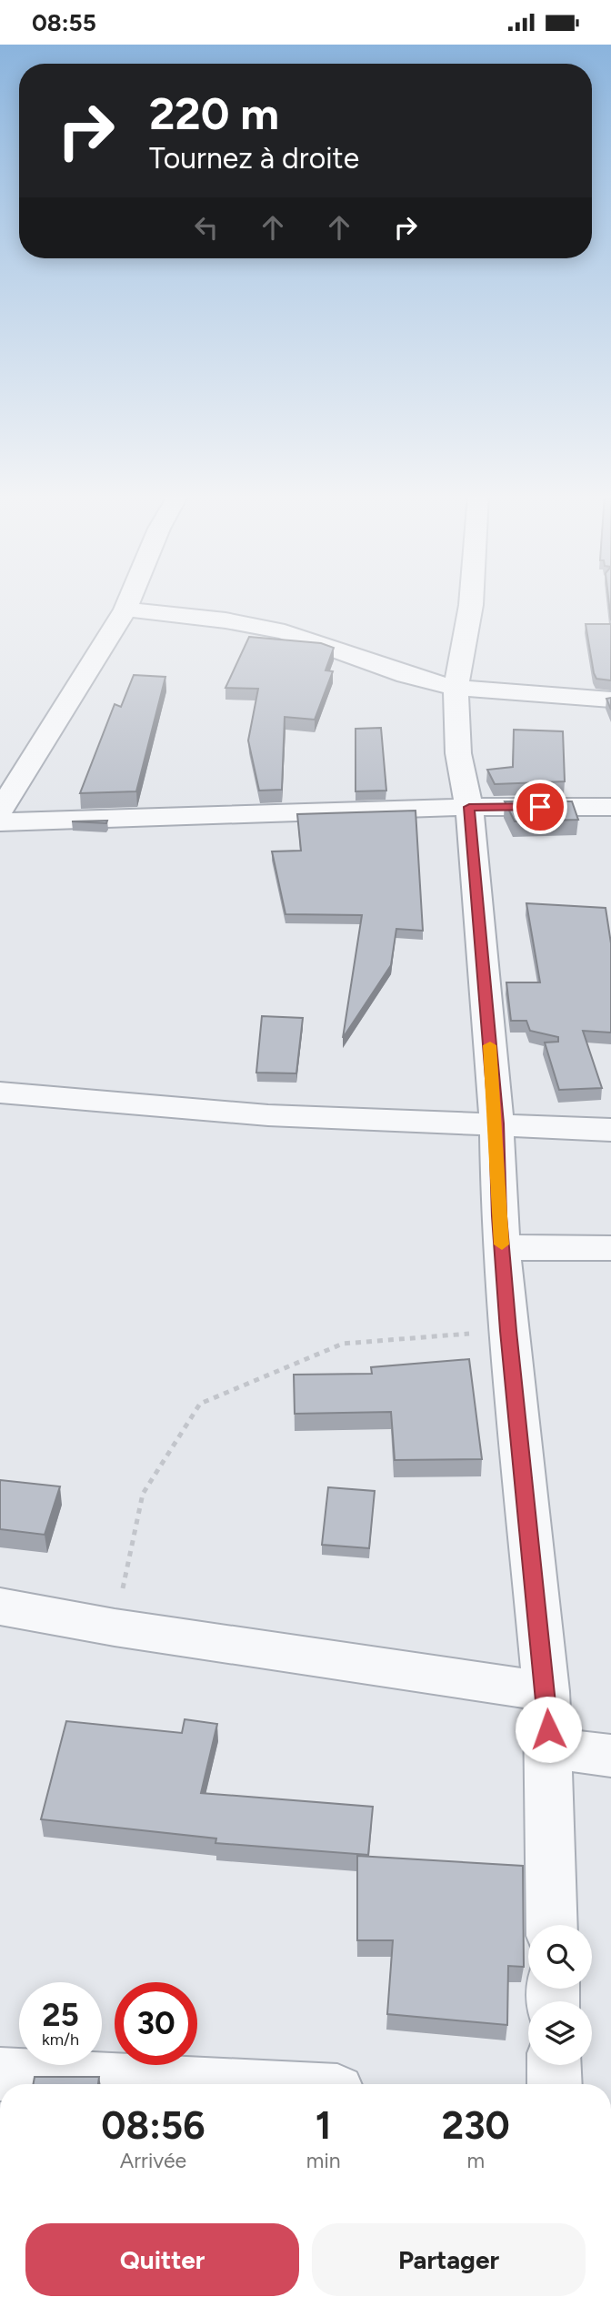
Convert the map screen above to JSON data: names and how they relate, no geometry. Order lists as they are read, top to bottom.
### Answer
{
  "page": {
    "status": "08:55",
    "turn": ["220 m", "Tournez à droite"],
    "speed": "25 km/h",
    "limit": "30",
    "eta": [
      "08:56",
      "Arrivée",
      "1",
      "min",
      "230",
      "m"
    ],
    "buttons": ["Quitter", "Partager"]
  }
}
